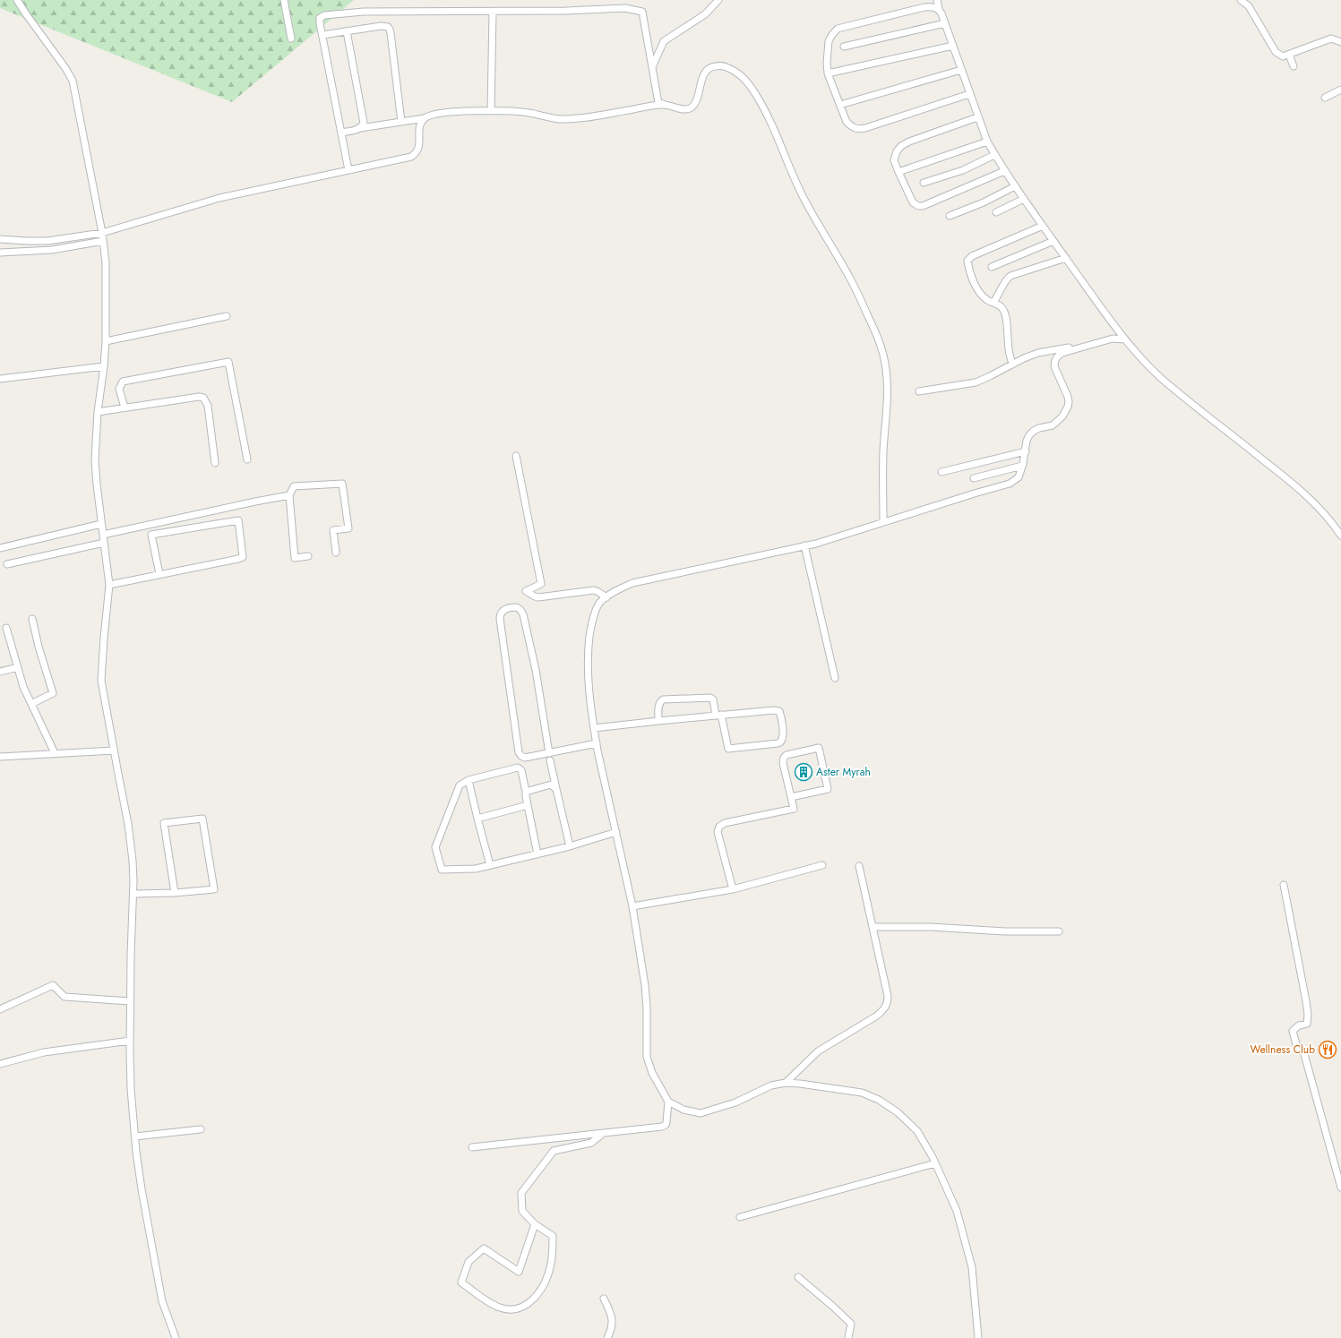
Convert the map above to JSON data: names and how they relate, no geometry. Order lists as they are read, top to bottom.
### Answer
{
  "places": {
    "building": ["Aster Myrah"],
    "restaurant": ["Wellness Club"]
  }
}
